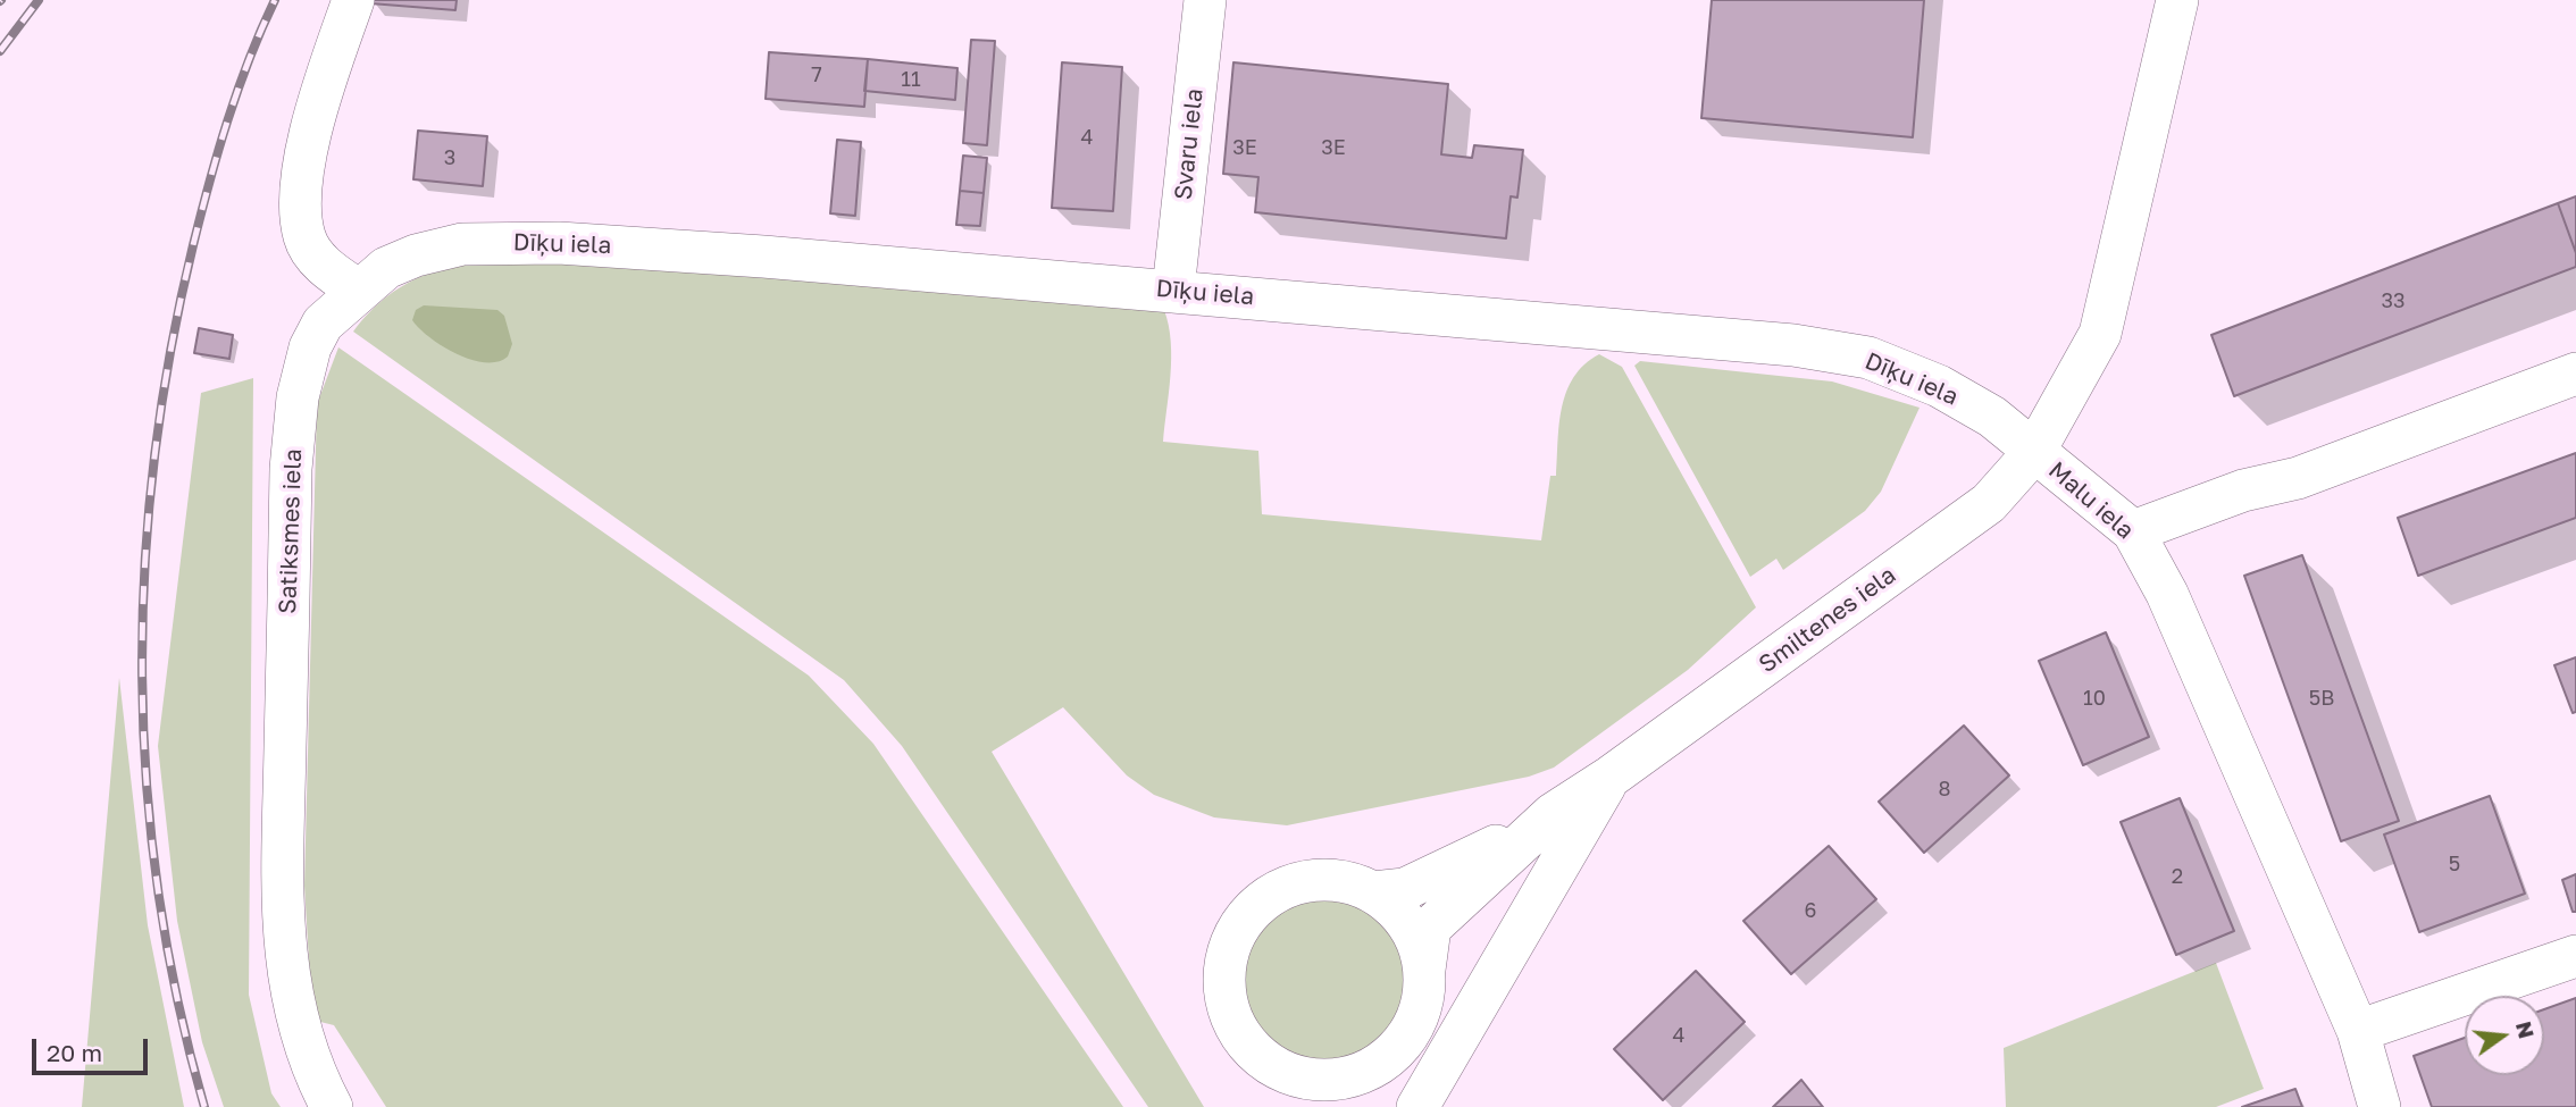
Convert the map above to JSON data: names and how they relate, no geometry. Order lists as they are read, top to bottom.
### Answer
{
  "streets": {
    "street": [
      "Svaru iela",
      "Dīķu iela",
      "Malu iela",
      "Satiksmes iela",
      "Smiltenes iela"
    ]
  },
  "crossings": [
    ["Svaru iela", "Dīķu iela"],
    ["Dīķu iela", "Malu iela"],
    ["Dīķu iela", "Satiksmes iela"],
    ["Dīķu iela", "Smiltenes iela"],
    ["Malu iela", "Smiltenes iela"]
  ],
  "house_numbers": [
    "7",
    "11",
    "4",
    "3E",
    "3E",
    "3",
    "33",
    "10",
    "5B",
    "8",
    "5",
    "2",
    "6",
    "4"
  ],
  "scale_bar": "20 m",
  "north": "right"
}
